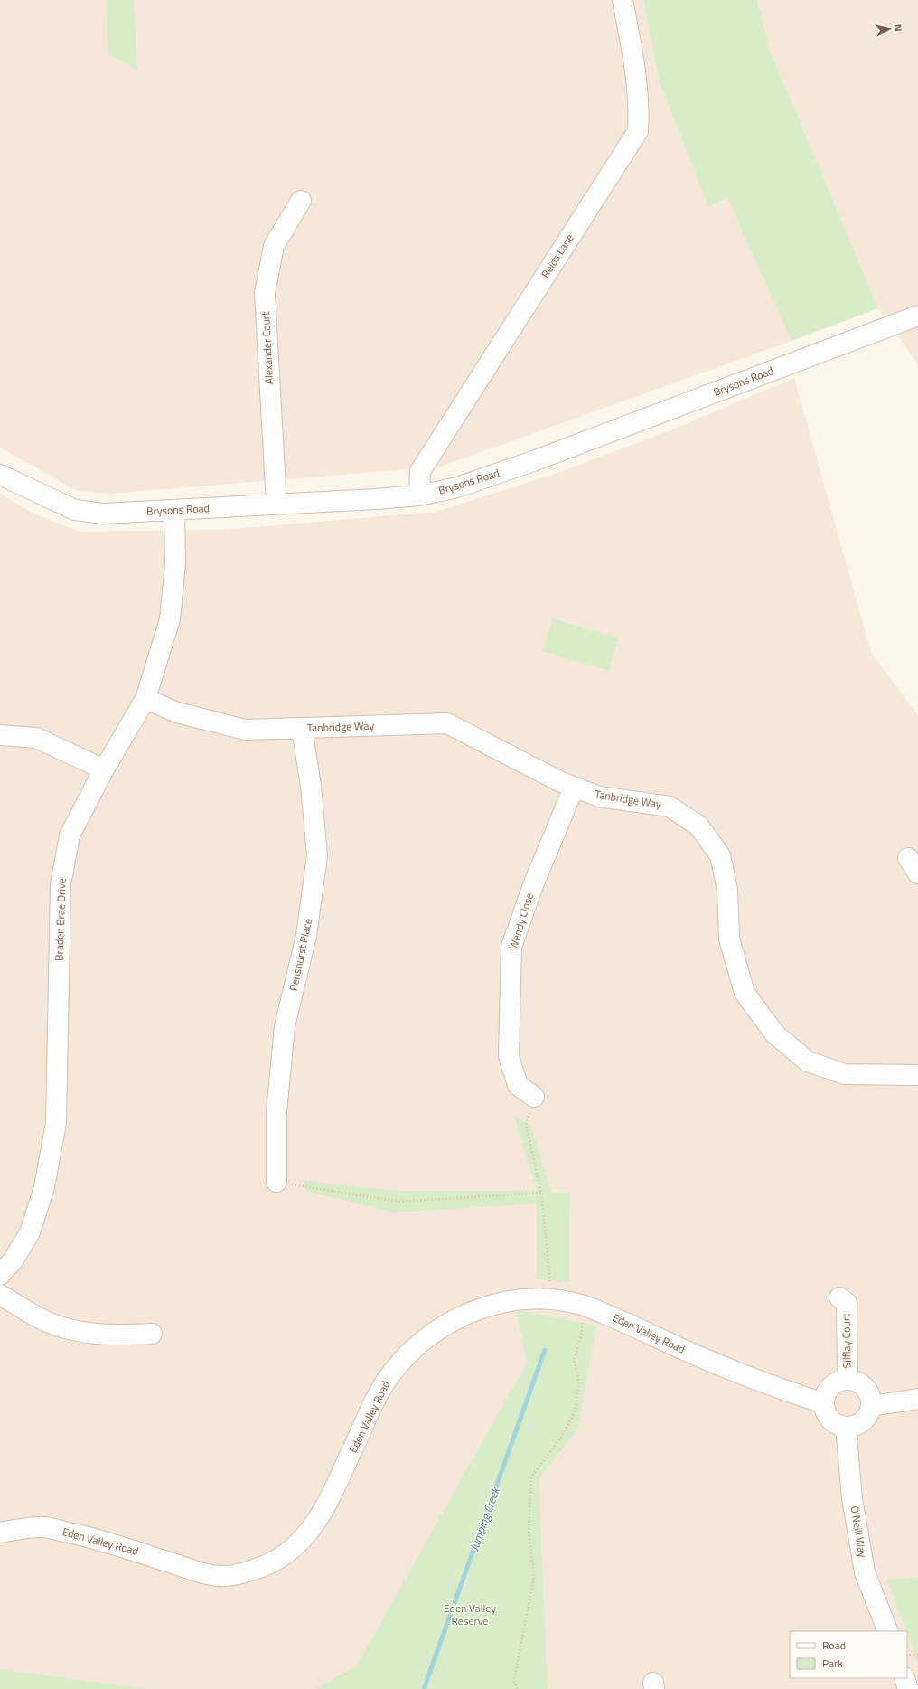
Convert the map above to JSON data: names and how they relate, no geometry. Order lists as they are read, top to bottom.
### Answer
{
  "streets": {
    "street": [
      "Reids Lane",
      "Alexander Court",
      "Brysons Road",
      "Tanbridge Way",
      "Braden Brae Drive",
      "Wendy Close",
      "Penshurst Place",
      "Eden Valley Road",
      "Silflay Court",
      "O'Neill Way"
    ]
  },
  "crossings": [
    ["Reids Lane", "Brysons Road"],
    ["Alexander Court", "Brysons Road"],
    ["Brysons Road", "Braden Brae Drive"],
    ["Tanbridge Way", "Braden Brae Drive"],
    ["Tanbridge Way", "Wendy Close"],
    ["Tanbridge Way", "Penshurst Place"],
    ["Eden Valley Road", "Silflay Court"],
    ["Eden Valley Road", "O'Neill Way"],
    ["Silflay Court", "O'Neill Way"]
  ],
  "water": ["Jumping Creek"],
  "parks": ["Eden Valley Reserve"],
  "legend": ["Road", "Park"],
  "north": "right"
}
